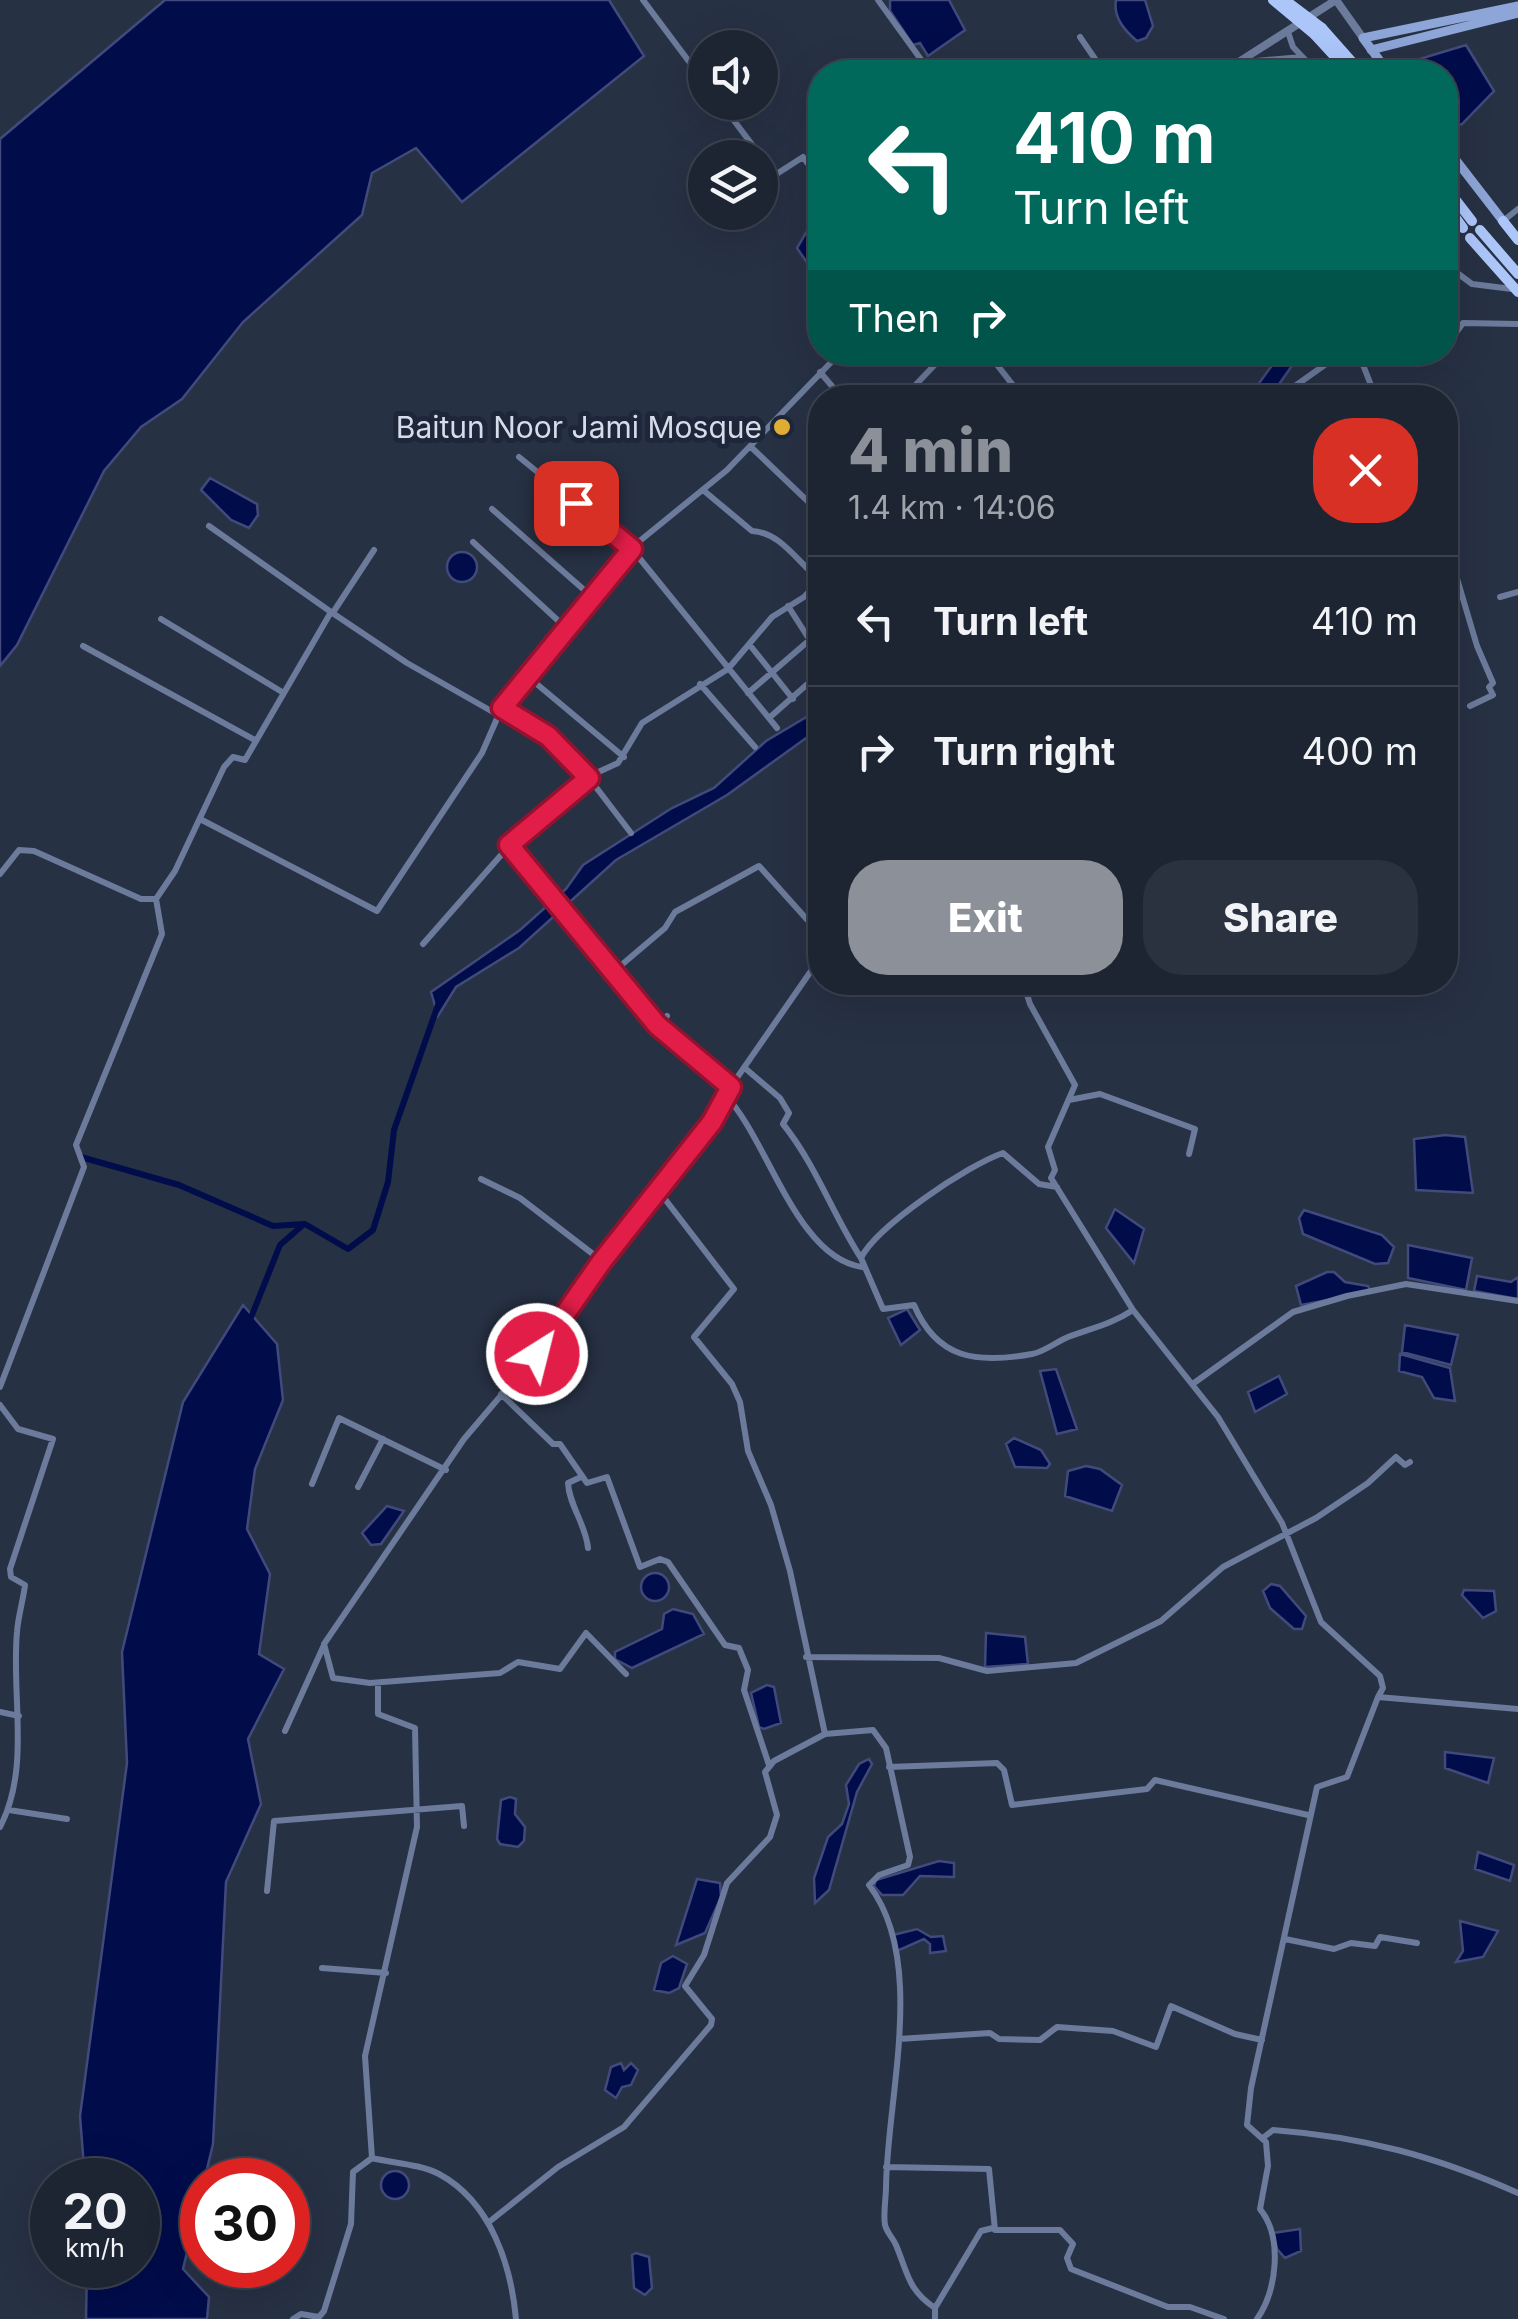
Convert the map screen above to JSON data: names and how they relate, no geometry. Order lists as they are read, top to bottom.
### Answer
{
  "places": ["Baitun Noor Jami Mosque"],
  "page": {
    "turn": ["410 m", "Turn left"],
    "then": "Then",
    "heading": ["4 min", "1.4 km · 14:06"],
    "list": [
      {
        "name": "Turn left",
        "value": "410 m"
      },
      {
        "name": "Turn right",
        "value": "400 m"
      }
    ],
    "buttons": ["Exit", "Share"],
    "speed": "20 km/h",
    "limit": "30"
  }
}
